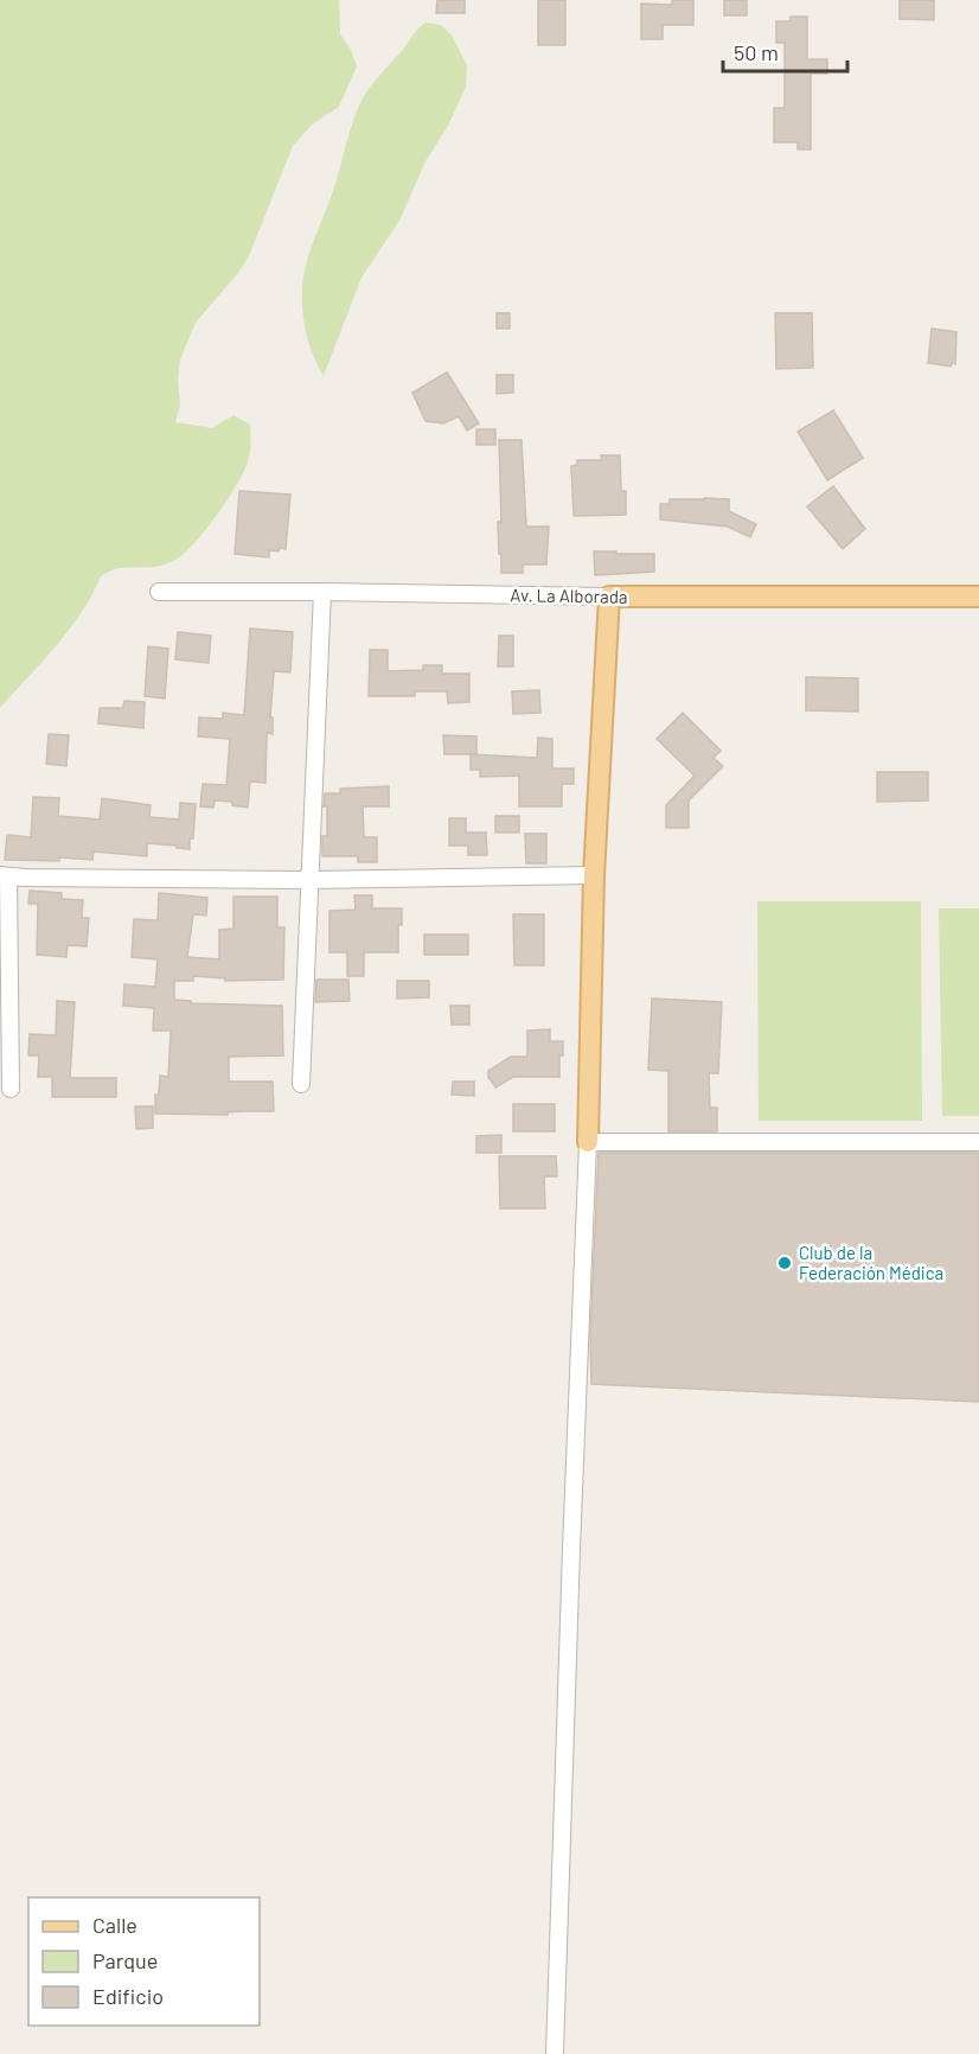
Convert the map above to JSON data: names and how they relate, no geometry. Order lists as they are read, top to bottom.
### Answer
{
  "streets": {
    "main road": ["Av. La Alborada"]
  },
  "places": ["Club de la Federación Médica"],
  "legend": ["Calle", "Parque", "Edificio"],
  "scale_bar": "50 m"
}
